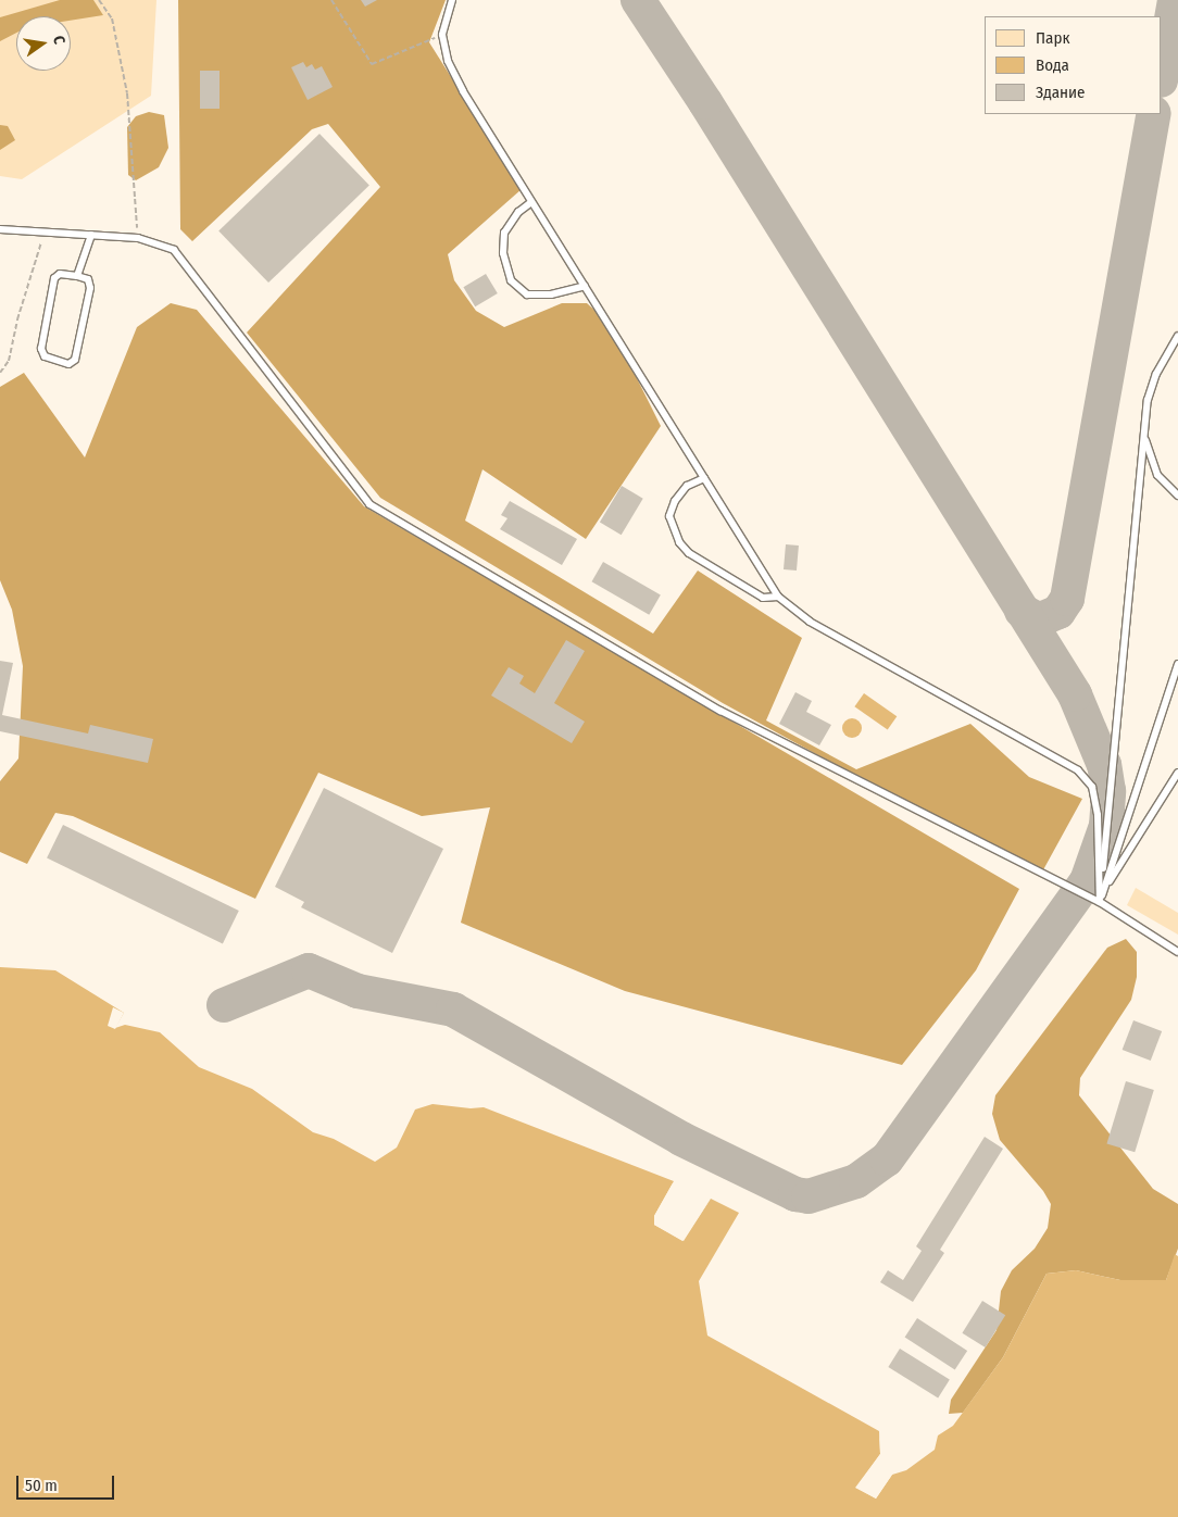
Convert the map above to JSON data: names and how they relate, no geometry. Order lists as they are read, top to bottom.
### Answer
{
  "legend": ["Парк", "Вода", "Здание"],
  "scale_bar": "50 m",
  "north": "right"
}
